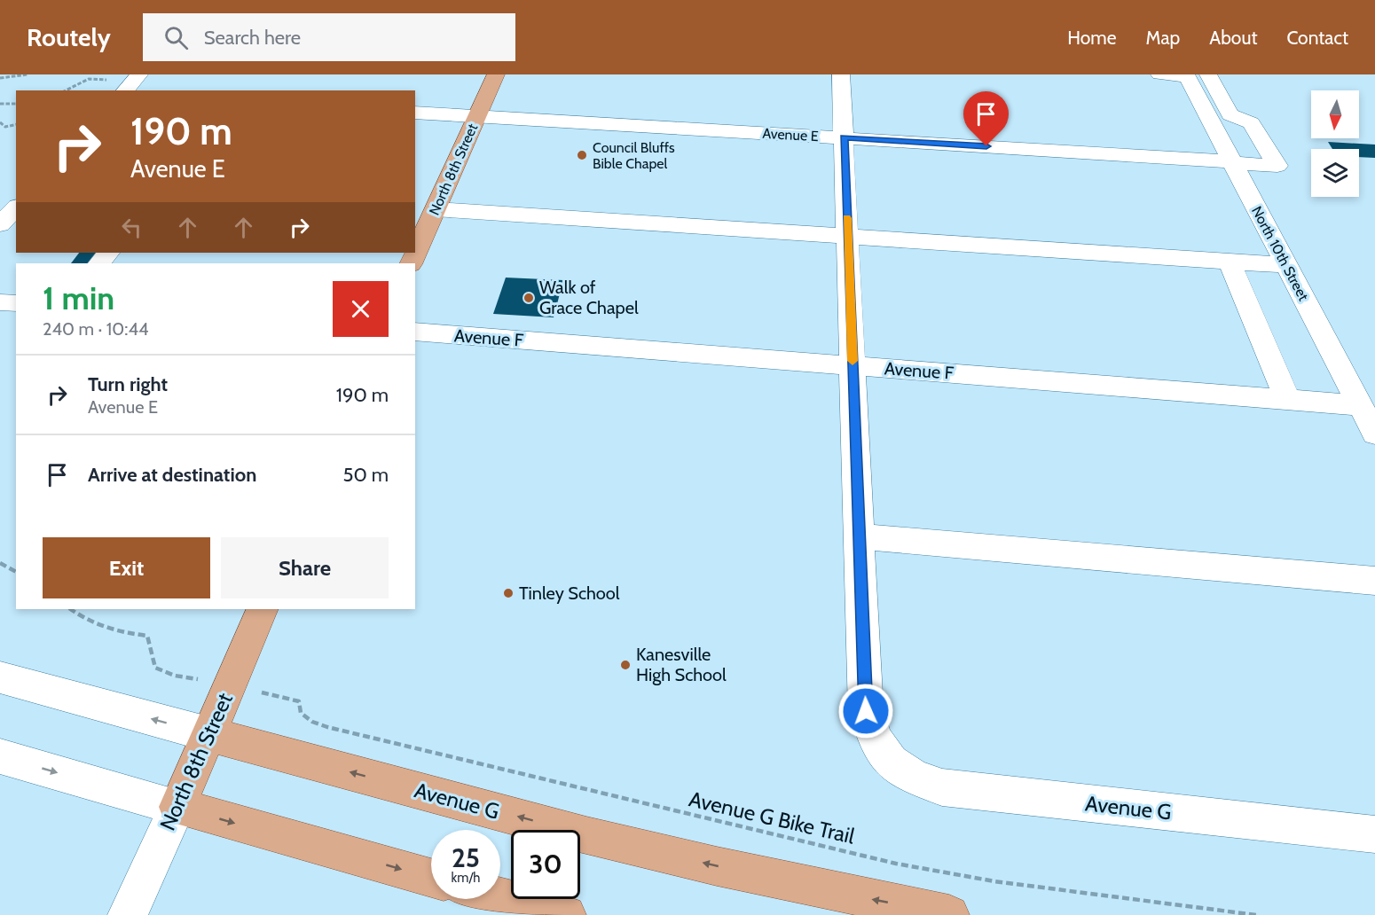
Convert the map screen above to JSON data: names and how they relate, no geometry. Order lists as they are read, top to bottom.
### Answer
{
  "streets": {
    "main road": ["North 8th Street", "Avenue G"],
    "street": ["Avenue E", "North 10th Street", "Avenue F"],
    "path": ["Avenue G Bike Trail"]
  },
  "crossings": [
    ["Avenue E", "North 8th Street"],
    ["Avenue E", "North 10th Street"],
    ["North 8th Street", "Avenue G"],
    ["North 10th Street", "Avenue F"]
  ],
  "one_way": ["Avenue G"],
  "places": [
    "Council Bluffs Bible Chapel",
    "Walk of Grace Chapel",
    "Tinley School",
    "Kanesville High School"
  ],
  "north": "bottom",
  "page": {
    "header": "Routely",
    "search": "Search here",
    "nav": [
      "Home",
      "Map",
      "About",
      "Contact"
    ],
    "turn": ["190 m", "Avenue E"],
    "heading": ["1 min", "240 m · 10:44"],
    "list": [
      {
        "name": "Turn right",
        "note": "Avenue E",
        "value": "190 m"
      },
      {
        "name": "Arrive at destination",
        "value": "50 m"
      }
    ],
    "buttons": ["Exit", "Share"],
    "speed": "25 km/h",
    "limit": "30"
  }
}
